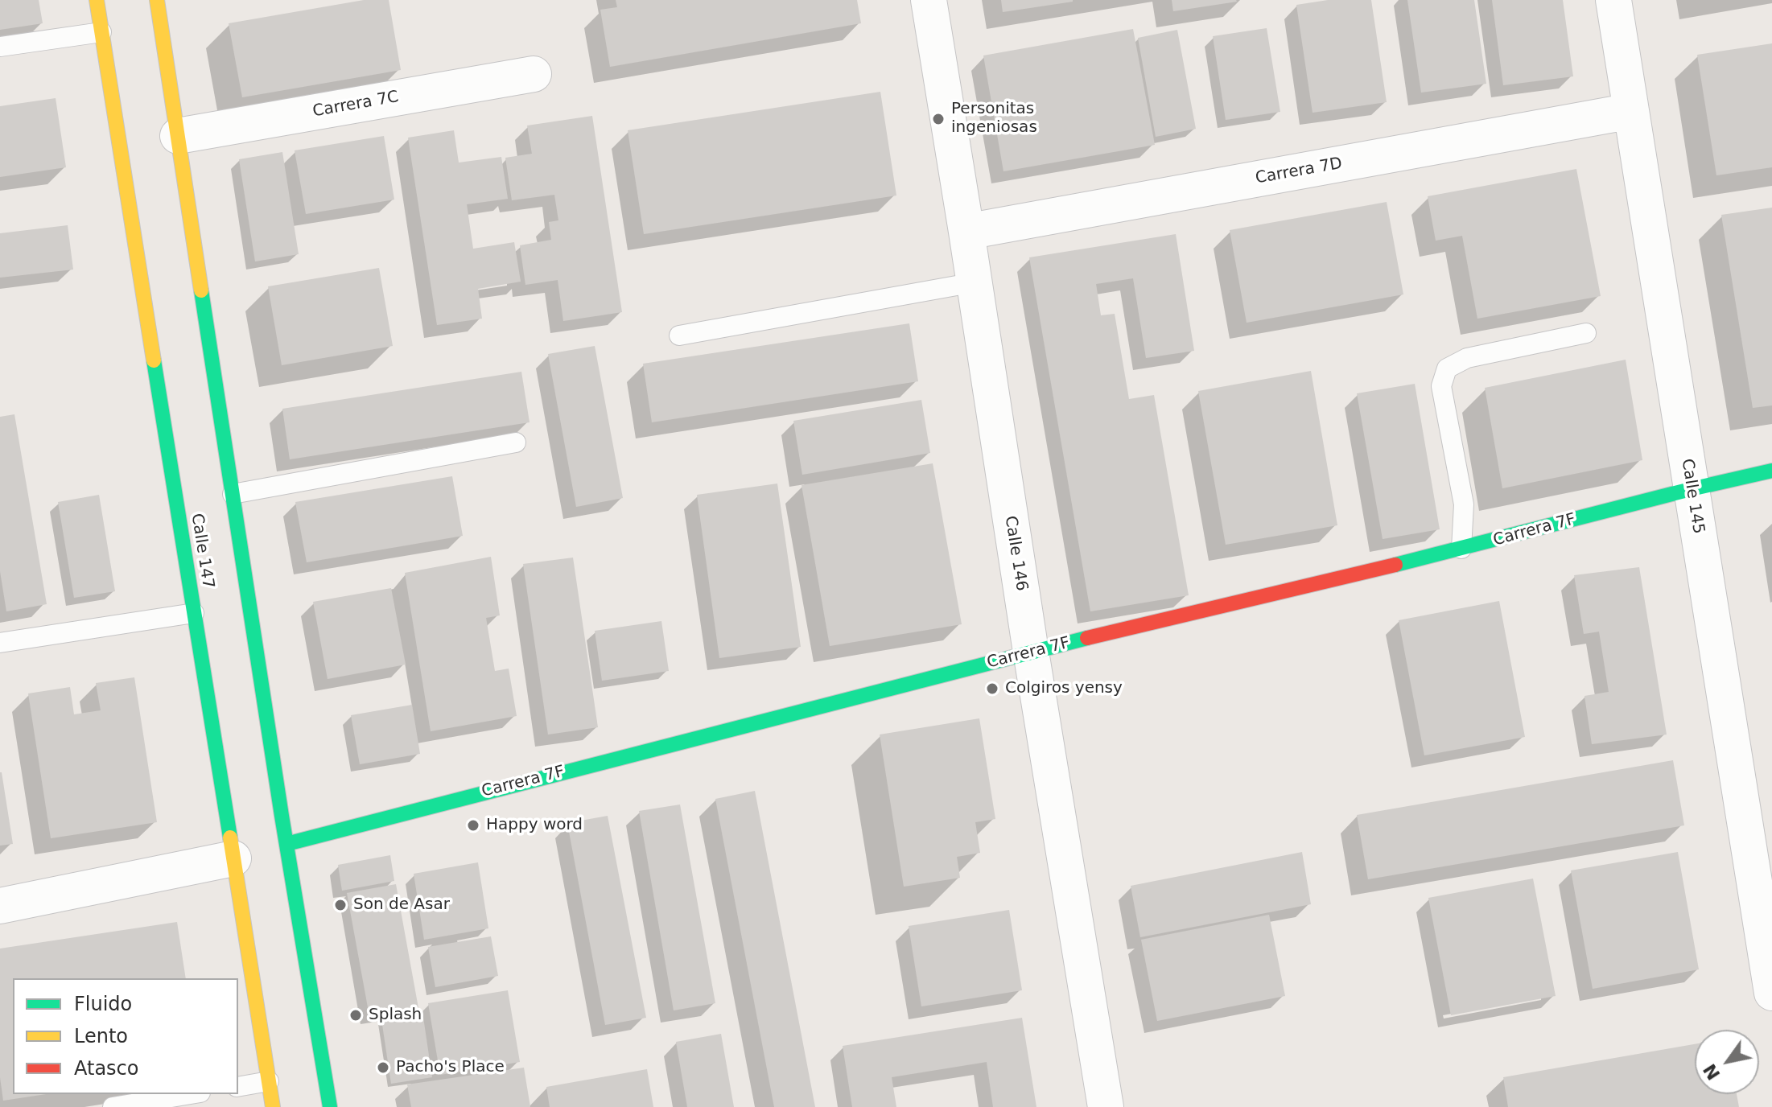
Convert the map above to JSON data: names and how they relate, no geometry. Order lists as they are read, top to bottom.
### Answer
{
  "streets": {
    "main road": ["Carrera 7F", "Calle 147"],
    "street": [
      "Carrera 7C",
      "Carrera 7D",
      "Calle 145",
      "Calle 146"
    ]
  },
  "crossings": [
    ["Carrera 7D", "Calle 145"],
    ["Carrera 7D", "Calle 146"],
    ["Calle 145", "Carrera 7F"],
    ["Carrera 7F", "Calle 146"]
  ],
  "places": [
    "Personitas ingeniosas",
    "Colgiros yensy",
    "Happy word",
    "Son de Asar",
    "Splash",
    "Pacho's Place"
  ],
  "legend": ["Fluido", "Lento", "Atasco"],
  "north": "bottom left"
}
